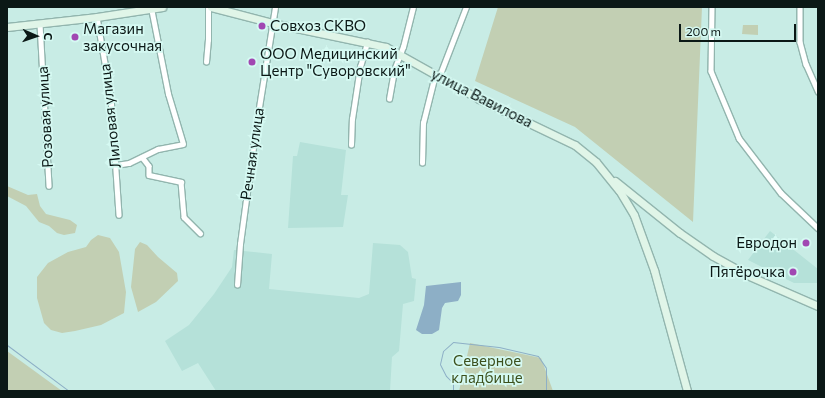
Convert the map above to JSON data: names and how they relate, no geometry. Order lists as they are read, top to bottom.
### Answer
{
  "streets": {
    "street": [
      "улица Вавилова",
      "Лиловая улица",
      "Розовая улица",
      "Речная улица"
    ]
  },
  "crossings": [
    ["улица Вавилова", "Речная улица"]
  ],
  "parks": ["Северное кладбище"],
  "places": [
    "Совхоз СКВО",
    "Магазин закусочная",
    "ООО Медицинский Центр \"Суворовский\"",
    "Евродон",
    "Пятёрочка"
  ],
  "scale_bar": "200 m",
  "north": "right"
}
